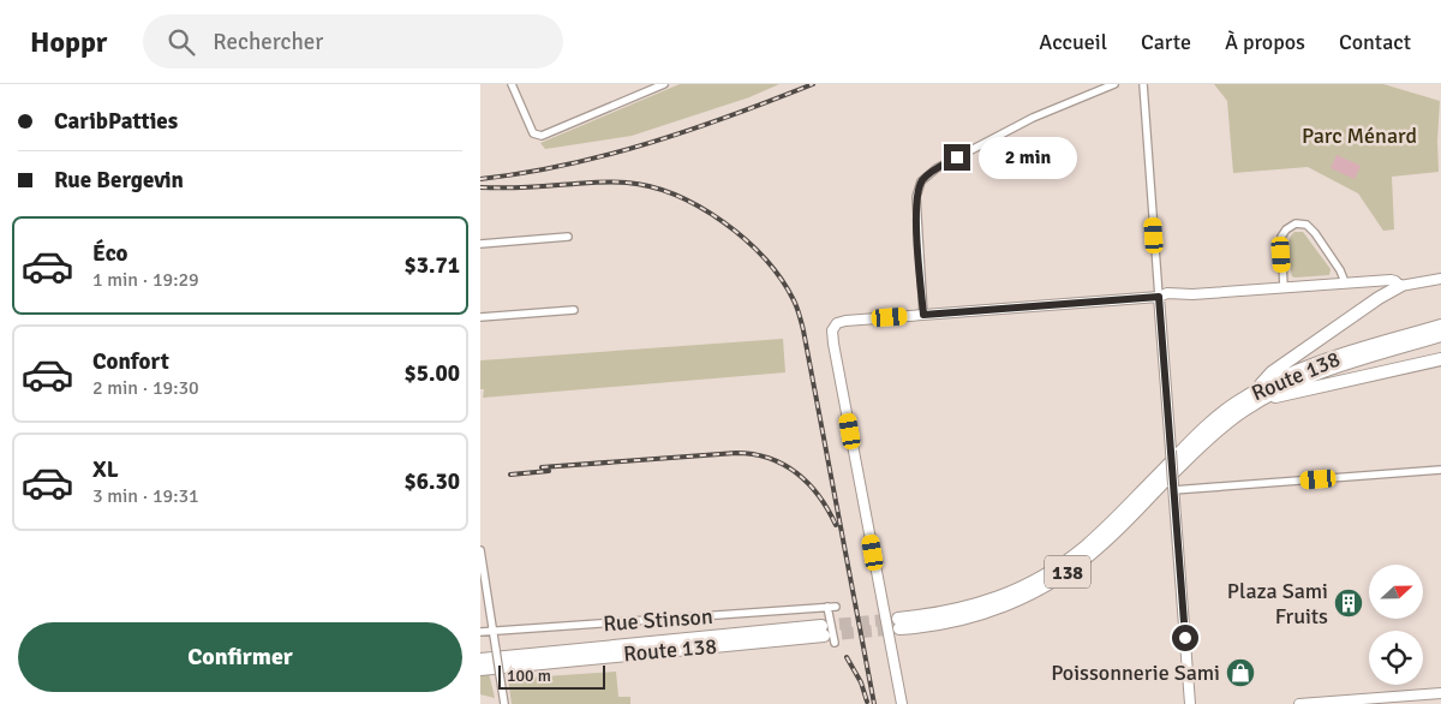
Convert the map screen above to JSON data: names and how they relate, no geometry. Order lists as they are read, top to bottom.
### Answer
{
  "streets": {
    "highway": ["Route 138", "138"],
    "street": ["Rue Stinson"]
  },
  "parks": ["Parc Ménard"],
  "places": {
    "building": ["Plaza Sami Fruits"],
    "shop": ["Poissonnerie Sami"]
  },
  "scale_bar": "100 m",
  "north": "right",
  "page": {
    "header": "Hoppr",
    "search": "Rechercher",
    "nav": [
      "Accueil",
      "Carte",
      "À propos",
      "Contact"
    ],
    "banner": ["CaribPatties", "Rue Bergevin"],
    "bubble": "2 min",
    "list": [
      {
        "name": "Éco",
        "note": "1 min · 19:29",
        "value": "$3.71"
      },
      {
        "name": "Confort",
        "note": "2 min · 19:30",
        "value": "$5.00"
      },
      {
        "name": "XL",
        "note": "3 min · 19:31",
        "value": "$6.30"
      }
    ],
    "buttons": "Confirmer",
    "scale": "100 m"
  }
}
